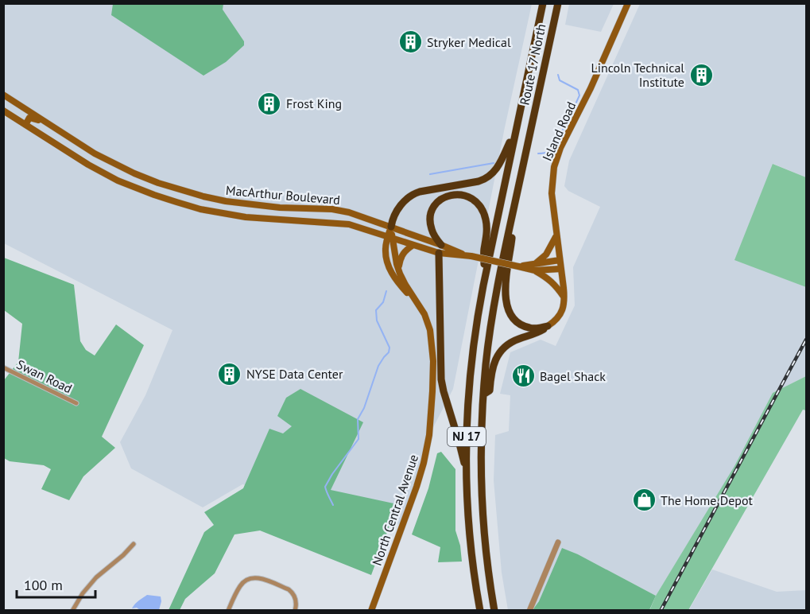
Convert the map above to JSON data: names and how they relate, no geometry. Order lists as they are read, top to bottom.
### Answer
{
  "streets": {
    "highway": ["Route 17 North", "NJ 17"],
    "main road": ["Island Road", "MacArthur Boulevard", "North Central Avenue"],
    "street": ["Swan Road"]
  },
  "crossings": [
    ["Route 17 North", "NJ 17"],
    ["Island Road", "MacArthur Boulevard"],
    ["MacArthur Boulevard", "North Central Avenue"]
  ],
  "places": {
    "building": [
      "Stryker Medical",
      "Lincoln Technical Institute",
      "Frost King",
      "NYSE Data Center"
    ],
    "restaurant": ["Bagel Shack"],
    "shop": ["The Home Depot"]
  },
  "scale_bar": "100 m"
}
